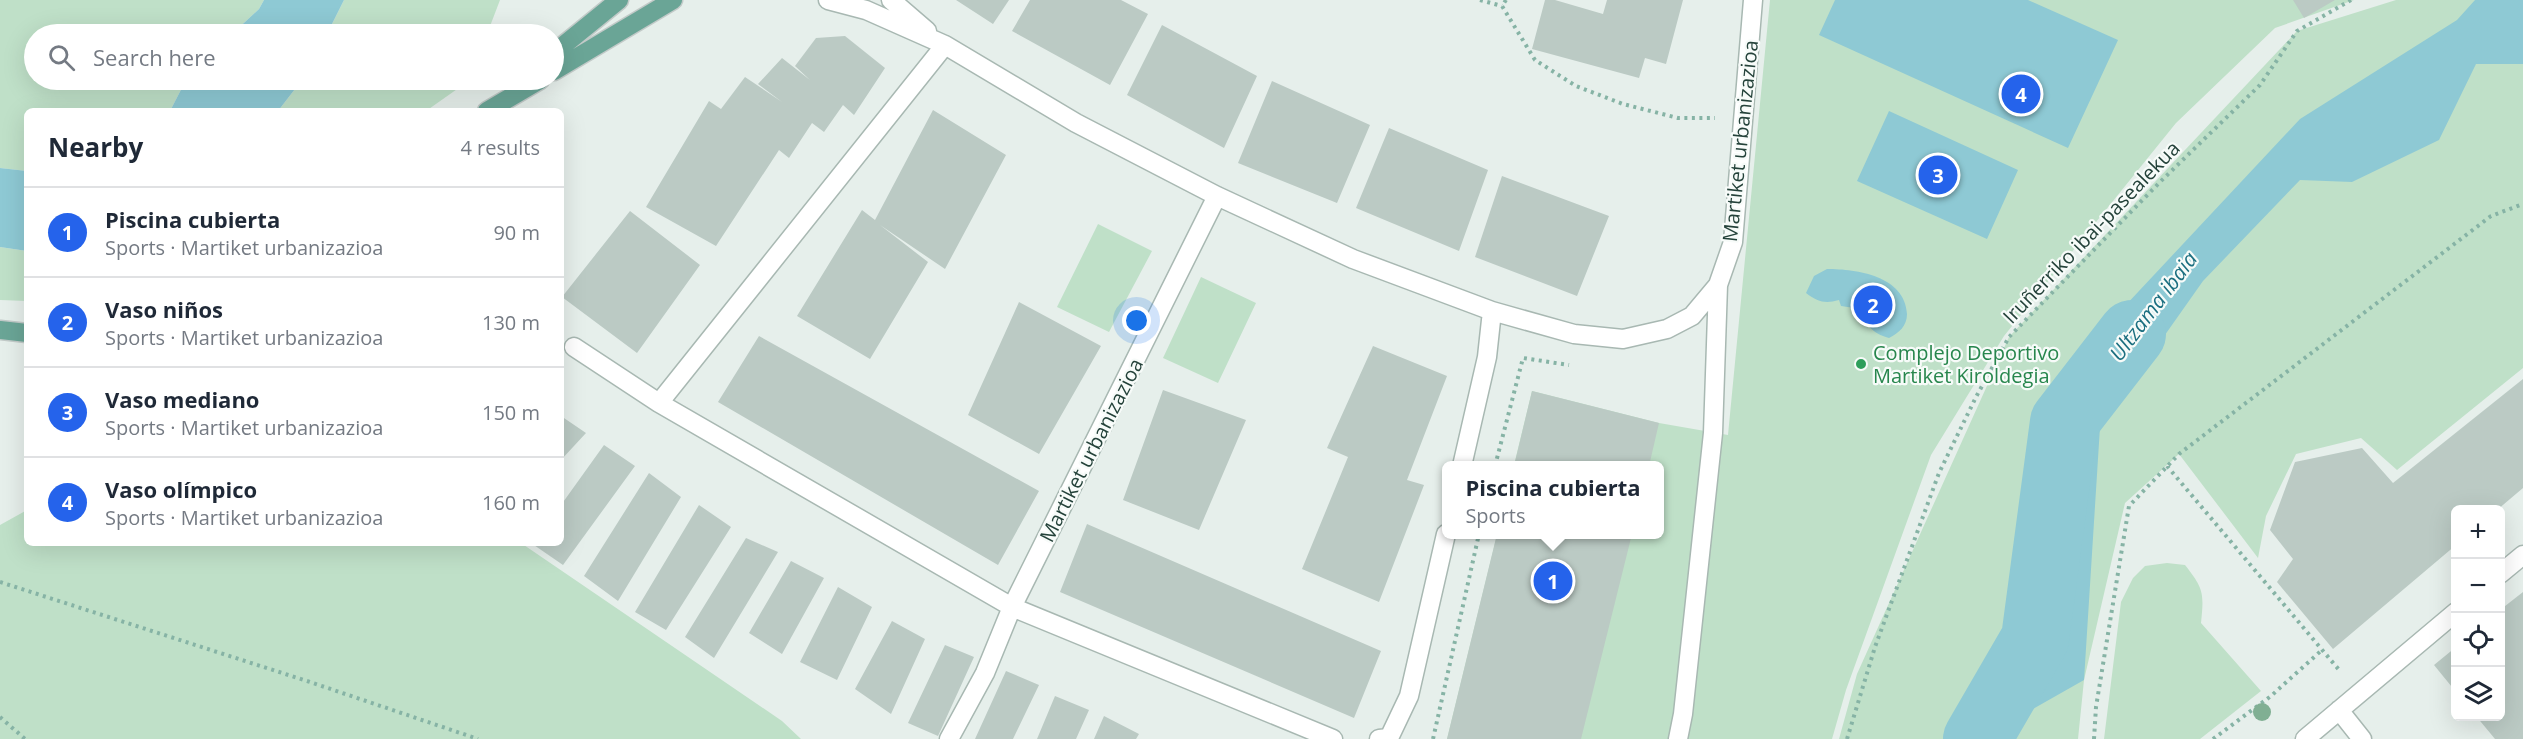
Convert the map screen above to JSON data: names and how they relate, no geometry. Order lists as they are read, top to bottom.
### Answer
{
  "streets": {
    "street": ["Martiket urbanizazioa"],
    "path": ["Iruñerriko ibai-pasealekua"]
  },
  "water": ["Ultzama ibaia"],
  "places": ["Complejo Deportivo Martiket Kiroldegia"],
  "page": {
    "search": "Search here",
    "pins": [
      "4",
      "3",
      "2",
      "1"
    ],
    "heading": ["Nearby", "4 results"],
    "list": [
      {
        "mark": "1",
        "name": "Piscina cubierta",
        "note": "Sports · Martiket urbanizazioa",
        "value": "90 m"
      },
      {
        "mark": "2",
        "name": "Vaso niños",
        "note": "Sports · Martiket urbanizazioa",
        "value": "130 m"
      },
      {
        "mark": "3",
        "name": "Vaso mediano",
        "note": "Sports · Martiket urbanizazioa",
        "value": "150 m"
      },
      {
        "mark": "4",
        "name": "Vaso olímpico",
        "note": "Sports · Martiket urbanizazioa",
        "value": "160 m"
      }
    ],
    "popup": ["Piscina cubierta", "Sports"],
    "map_buttons": ["+", "−"]
  }
}
